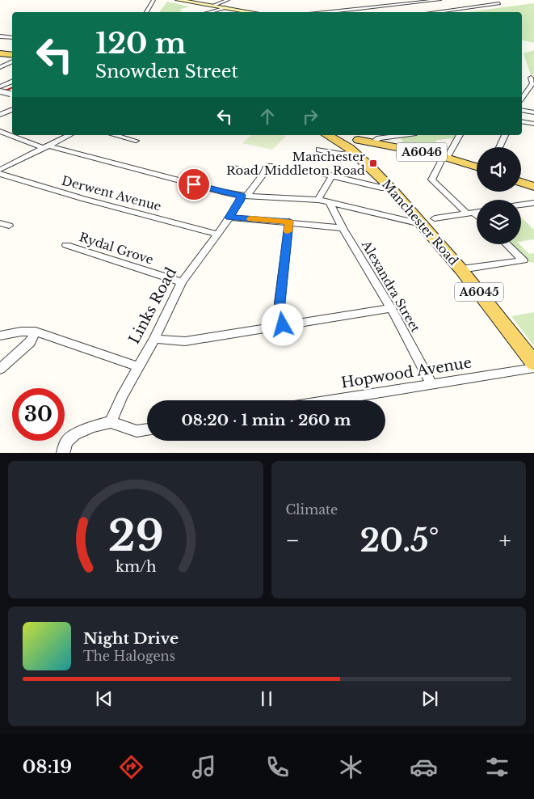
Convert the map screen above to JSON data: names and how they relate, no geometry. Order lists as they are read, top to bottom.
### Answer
{
  "streets": {
    "main road": ["A6046", "Manchester Road", "A6045"],
    "street": [
      "Derwent Avenue",
      "Rydal Grove",
      "Alexandra Street",
      "Links Road",
      "Hopwood Avenue"
    ]
  },
  "crossings": [
    ["Derwent Avenue", "Links Road"],
    ["Rydal Grove", "Links Road"],
    ["Alexandra Street", "Hopwood Avenue"]
  ],
  "places": {
    "transit": ["Manchester Road/Middleton Road"]
  },
  "page": {
    "turn": ["120 m", "Snowden Street"],
    "limit": "30",
    "trip": "08:20 · 1 min · 260 m",
    "tile": "Climate",
    "heat": ["−", "20.5°", "+"],
    "song": ["Night Drive", "The Halogens"],
    "tabs": "08:19",
    "gauge": ["29", "km/h"]
  }
}
